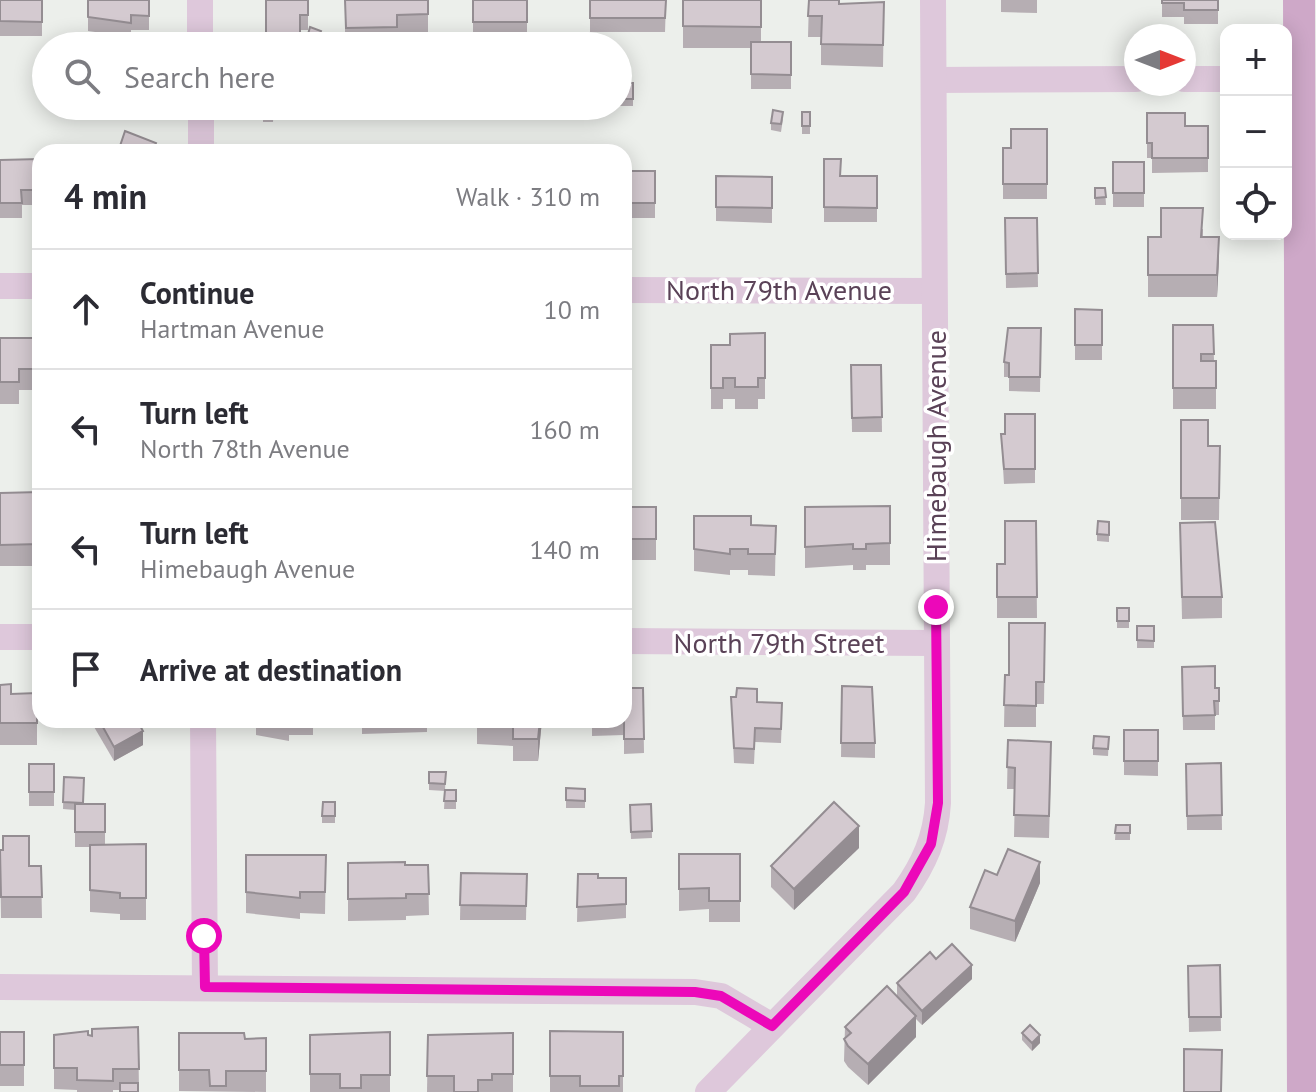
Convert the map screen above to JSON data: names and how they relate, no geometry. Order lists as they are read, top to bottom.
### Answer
{
  "streets": {
    "street": ["North 79th Avenue", "Himebaugh Avenue", "North 79th Street"]
  },
  "crossings": [
    ["North 79th Avenue", "Himebaugh Avenue"],
    ["Himebaugh Avenue", "North 79th Street"]
  ],
  "north": "right",
  "page": {
    "map_buttons": ["+", "−"],
    "search": "Search here",
    "heading": ["4 min", "Walk · 310 m"],
    "list": [
      ["Continue", "Hartman Avenue", "10 m"],
      ["Turn left", "North 78th Avenue", "160 m"],
      ["Turn left", "Himebaugh Avenue", "140 m"],
      "Arrive at destination"
    ]
  }
}
